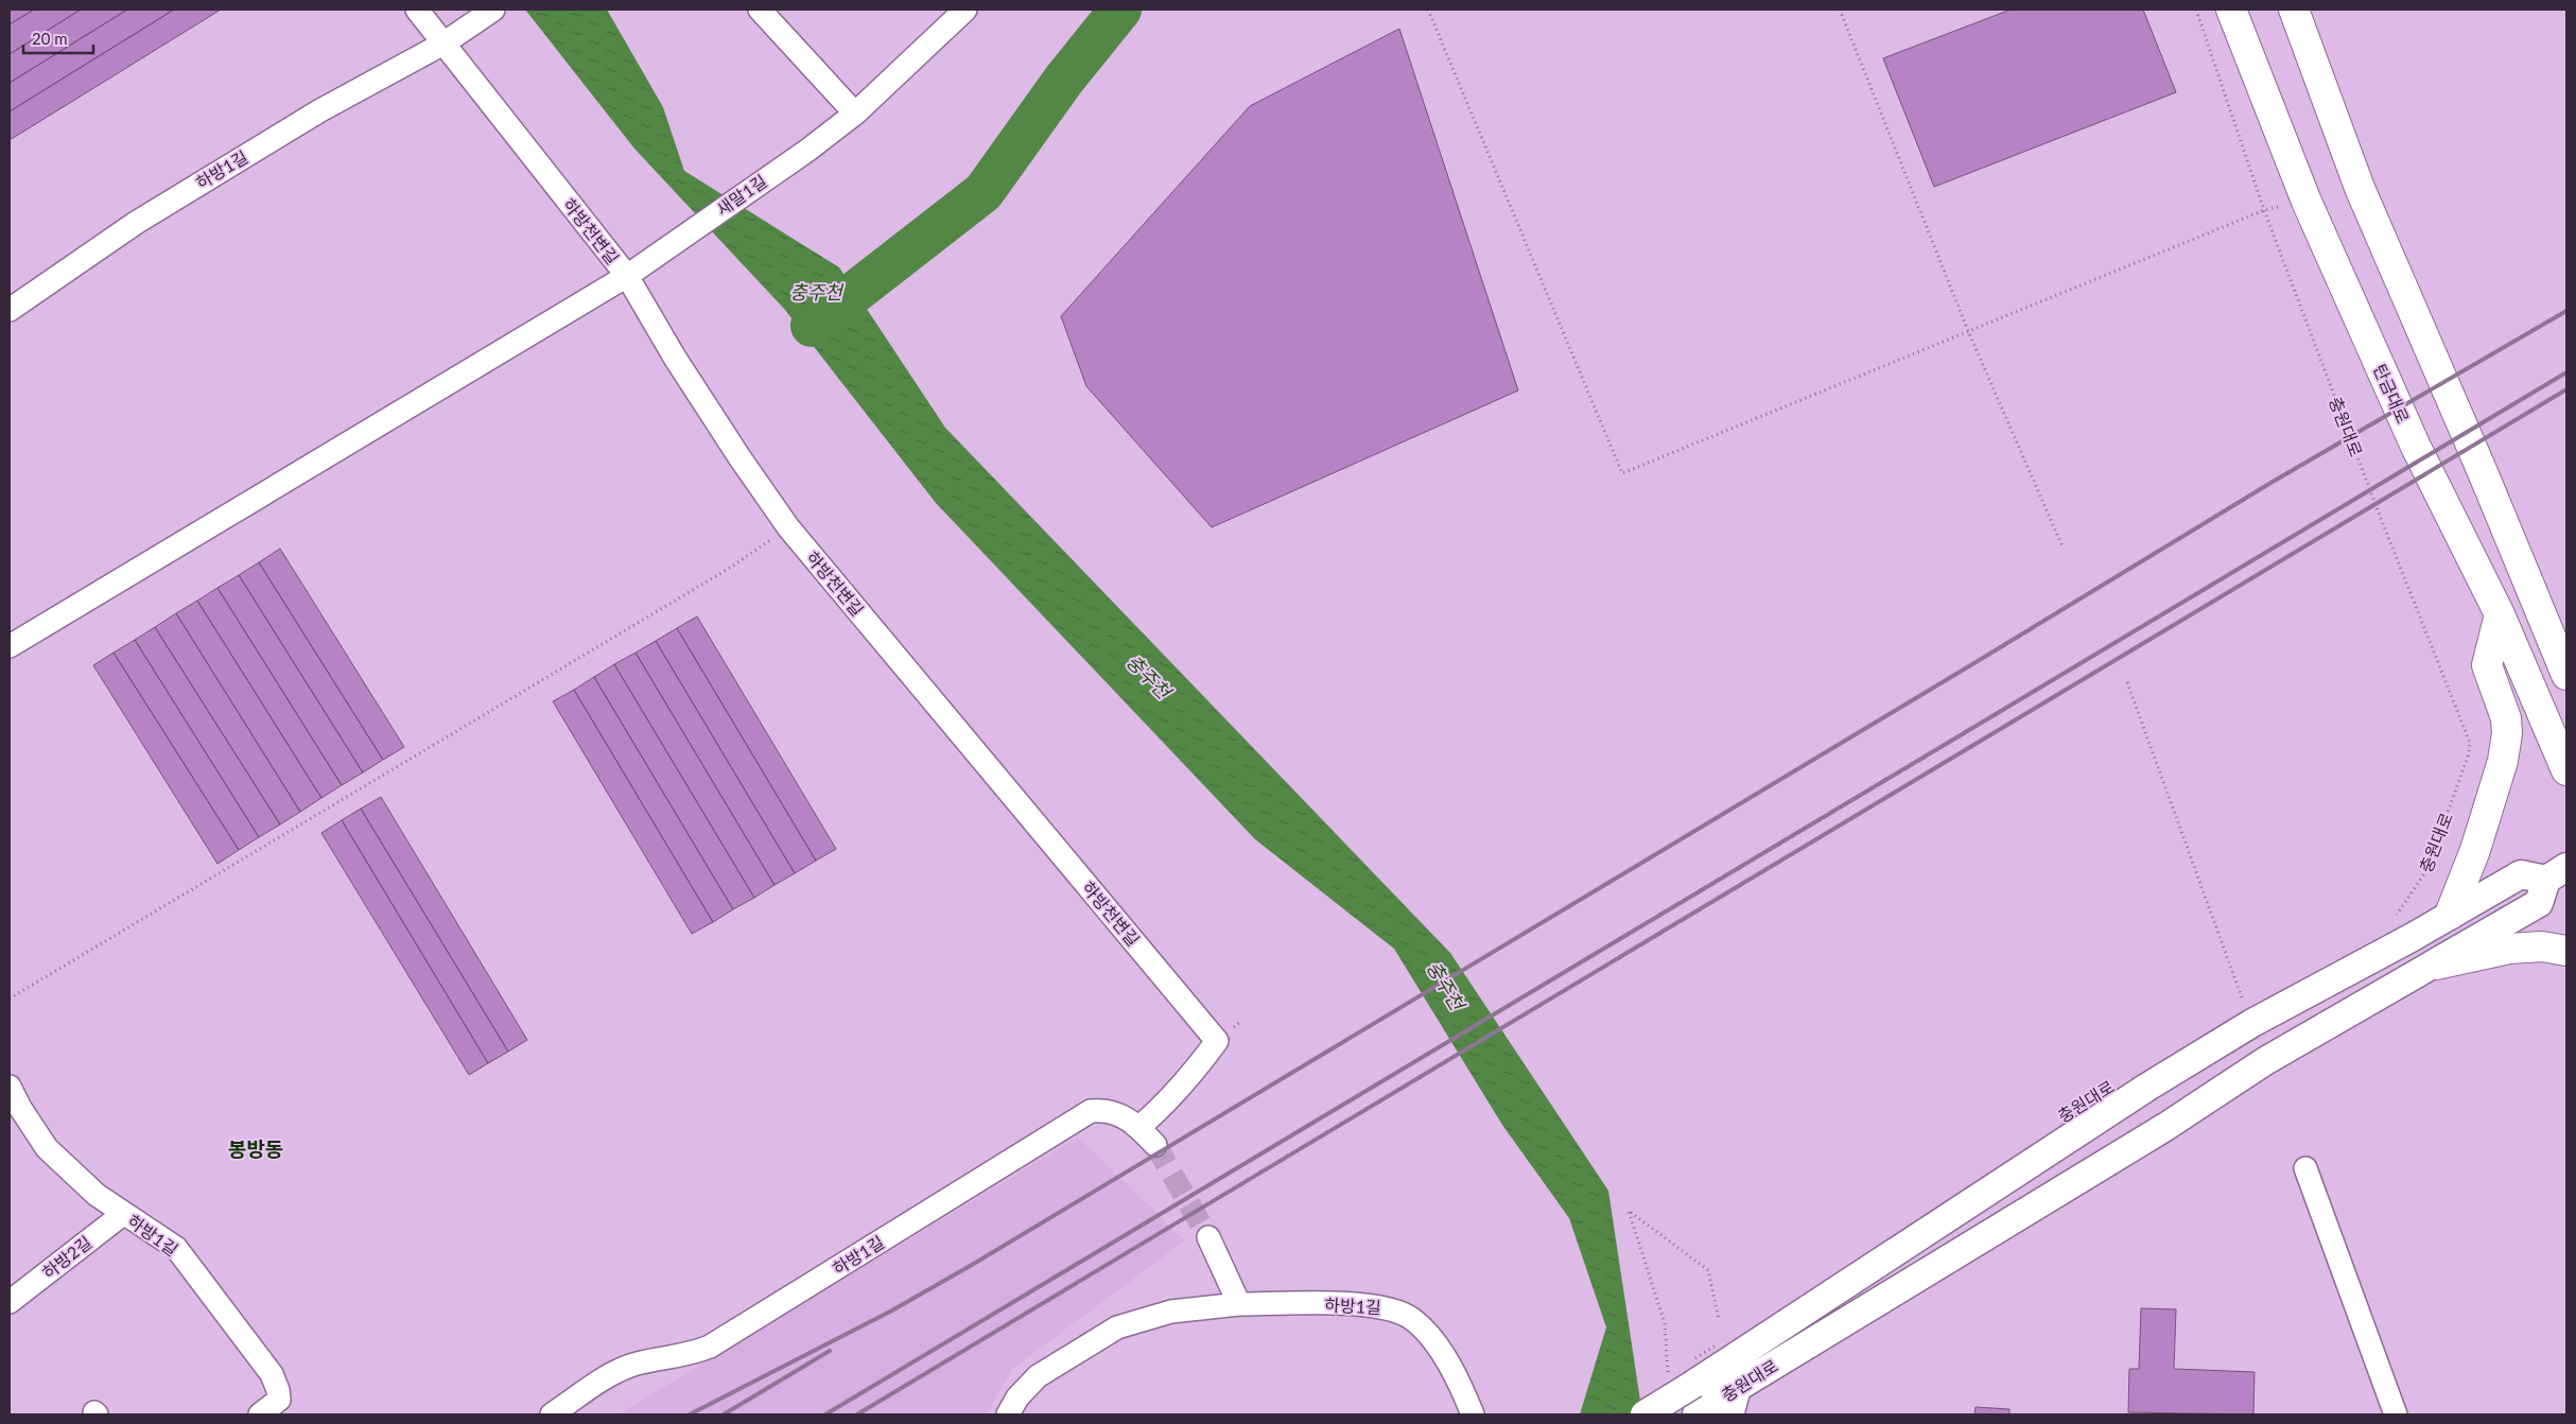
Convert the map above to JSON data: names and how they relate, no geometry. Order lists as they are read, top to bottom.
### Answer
{
  "streets": {
    "main road": ["탄금대로"],
    "street": [
      "하방1길",
      "새말1길",
      "하방천변길",
      "충원대로",
      "하방2길"
    ]
  },
  "crossings": [
    ["하방1길", "하방천변길"],
    ["하방1길", "하방2길"],
    ["새말1길", "하방천변길"]
  ],
  "districts": ["봉방동"],
  "water": ["충주천"],
  "scale_bar": "20 m"
}
